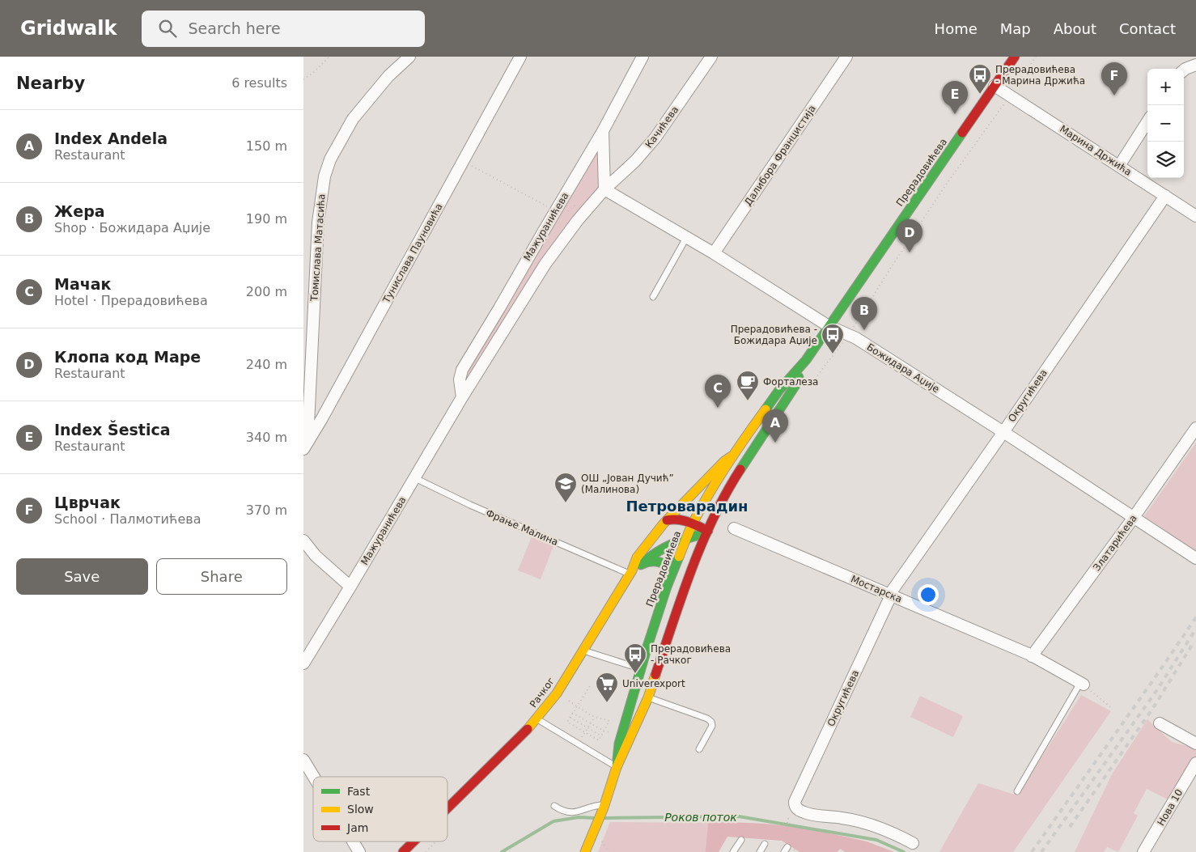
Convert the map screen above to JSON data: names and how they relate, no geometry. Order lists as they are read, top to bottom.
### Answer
{
  "streets": {
    "main road": ["Прерадовићева", "Рачког"],
    "street": [
      "Качићева",
      "Марина Држића",
      "Далибора Францистија",
      "Мажуранићева",
      "Томислава Матасића",
      "Тунислава Пауновића",
      "Божидара Аџије",
      "Округићева",
      "Златарићева",
      "Мостарска",
      "Нова 10"
    ],
    "lane": ["Фрање Малина"]
  },
  "crossings": [
    ["Качићева", "Мажуранићева"],
    ["Качићева", "Божидара Аџије"],
    ["Марина Држића", "Прерадовићева"],
    ["Марина Држића", "Округићева"],
    ["Далибора Францистија", "Божидара Аџије"],
    ["Прерадовићева", "Божидара Аџије"],
    ["Прерадовићева", "Рачког"],
    ["Мажуранићева", "Божидара Аџије"],
    ["Мажуранићева", "Фрање Малина"],
    ["Томислава Матасића", "Тунислава Пауновића"],
    ["Божидара Аџије", "Округићева"],
    ["Божидара Аџије", "Златарићева"],
    ["Округићева", "Мостарска"],
    ["Фрање Малина", "Рачког"],
    ["Златарићева", "Мостарска"]
  ],
  "districts": ["Петроварадин"],
  "water": ["Роков поток"],
  "places": {
    "bus stop": ["Прерадовићева - Марина Држића", "Прерадовићева - Божидара Аџије", "Прерадовићева - Рачког"],
    "cafe": ["Форталеза"],
    "school or university": ["ОШ „Јован Дучић” (Малинова)"],
    "supermarket": ["Univerexport"]
  },
  "legend": ["Fast", "Slow", "Jam"],
  "page": {
    "header": "Gridwalk",
    "search": "Search here",
    "nav": [
      "Home",
      "Map",
      "About",
      "Contact"
    ],
    "heading": ["Nearby", "6 results"],
    "pins": [
      "F",
      "E",
      "D",
      "B",
      "C",
      "A"
    ],
    "map_buttons": ["+", "−"],
    "list": [
      {
        "mark": "A",
        "name": "Index Andela",
        "note": "Restaurant",
        "value": "150 m"
      },
      {
        "mark": "B",
        "name": "Жера",
        "note": "Shop · Божидара Аџије",
        "value": "190 m"
      },
      {
        "mark": "C",
        "name": "Мачак",
        "note": "Hotel · Прерадовићева",
        "value": "200 m"
      },
      {
        "mark": "D",
        "name": "Клопа код Маре",
        "note": "Restaurant",
        "value": "240 m"
      },
      {
        "mark": "E",
        "name": "Index Šestica",
        "note": "Restaurant",
        "value": "340 m"
      },
      {
        "mark": "F",
        "name": "Цврчак",
        "note": "School · Палмотићева",
        "value": "370 m"
      }
    ],
    "buttons": ["Save", "Share"]
  }
}
